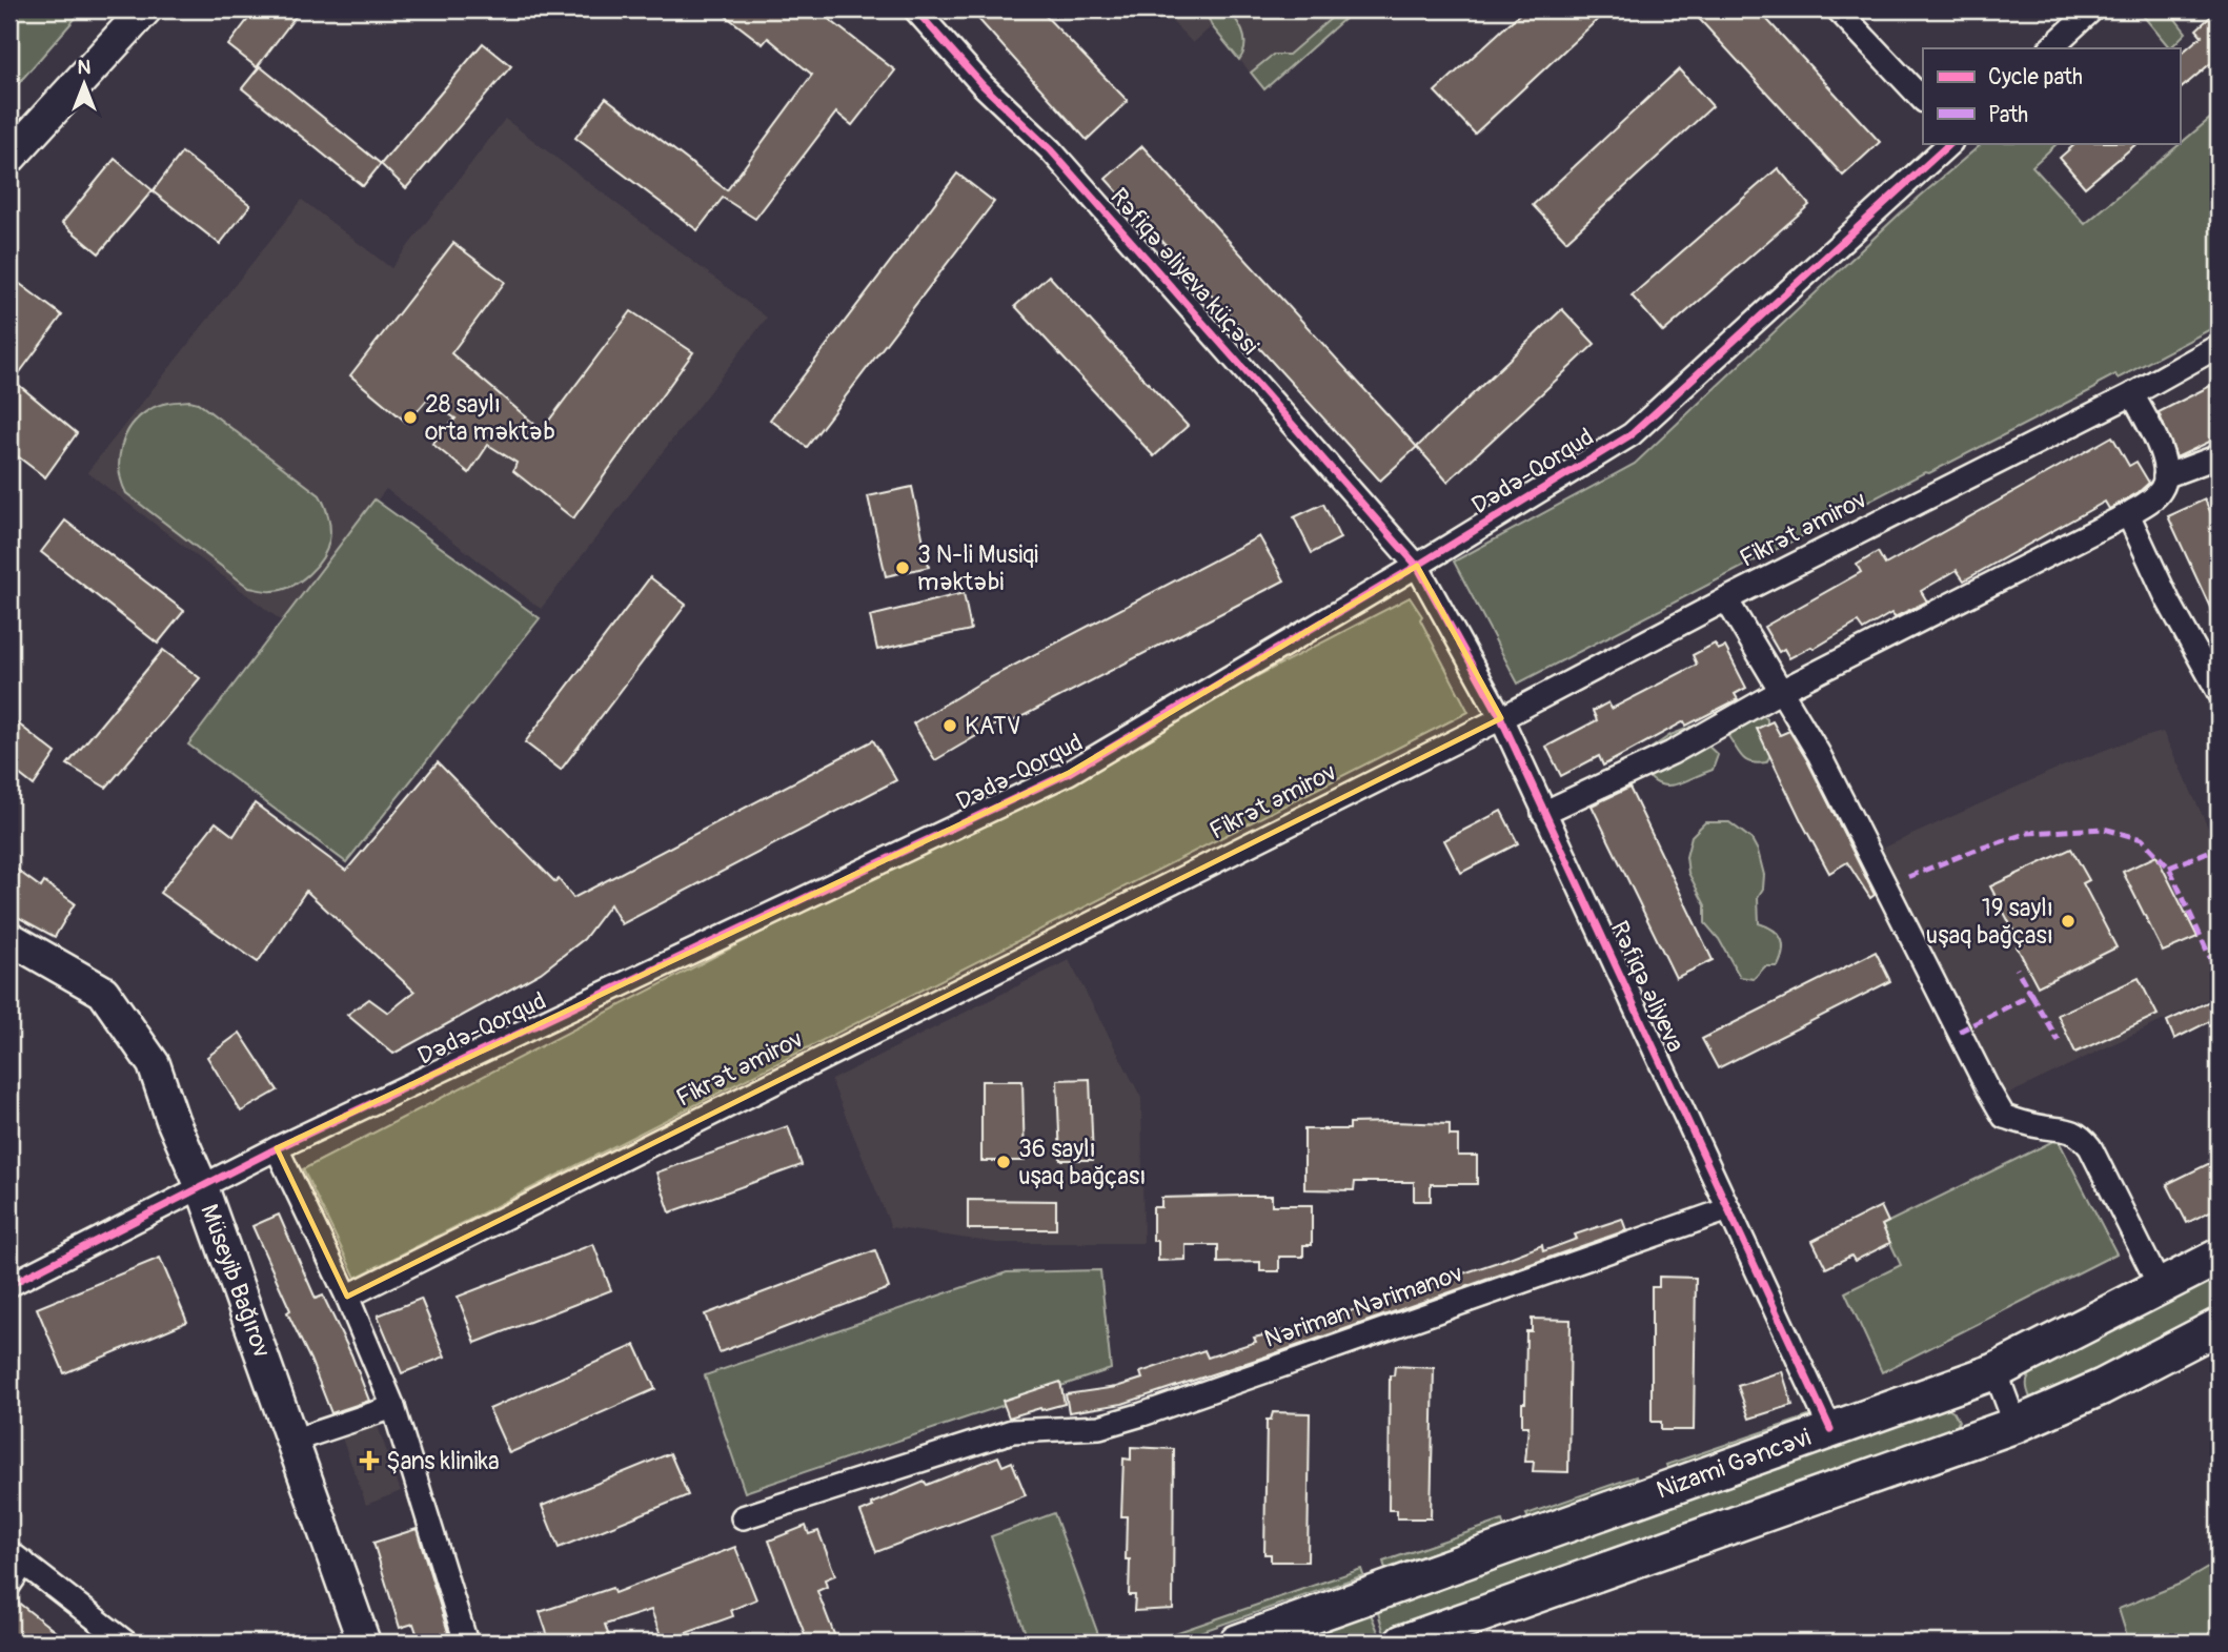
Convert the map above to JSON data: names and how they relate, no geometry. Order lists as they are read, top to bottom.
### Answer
{
  "streets": {
    "main road": ["Nizami Gəncəvi"],
    "street": [
      "Rəfiqə Əliyeva küçəsi",
      "Dədə-Qorqud",
      "Fikrət Əmirov",
      "Rəfiqə Əliyeva",
      "Müseyib Bağırov",
      "Nəriman Nərimanov"
    ]
  },
  "crossings": [
    ["Rəfiqə Əliyeva küçəsi", "Dədə-Qorqud"],
    ["Rəfiqə Əliyeva küçəsi", "Rəfiqə Əliyeva"],
    ["Dədə-Qorqud", "Rəfiqə Əliyeva"],
    ["Dədə-Qorqud", "Müseyib Bağırov"],
    ["Fikrət Əmirov", "Rəfiqə Əliyeva"],
    ["Rəfiqə Əliyeva", "Nəriman Nərimanov"],
    ["Rəfiqə Əliyeva", "Nizami Gəncəvi"]
  ],
  "places": {
    "other": [
      "28 saylı orta məktəb",
      "3 N-li Musiqi məktəbi",
      "KATV",
      "19 saylı uşaq bağçası",
      "36 saylı uşaq bağçası"
    ],
    "health": ["Şans klinika"]
  },
  "legend": ["Cycle path", "Path"],
  "north": "top"
}
